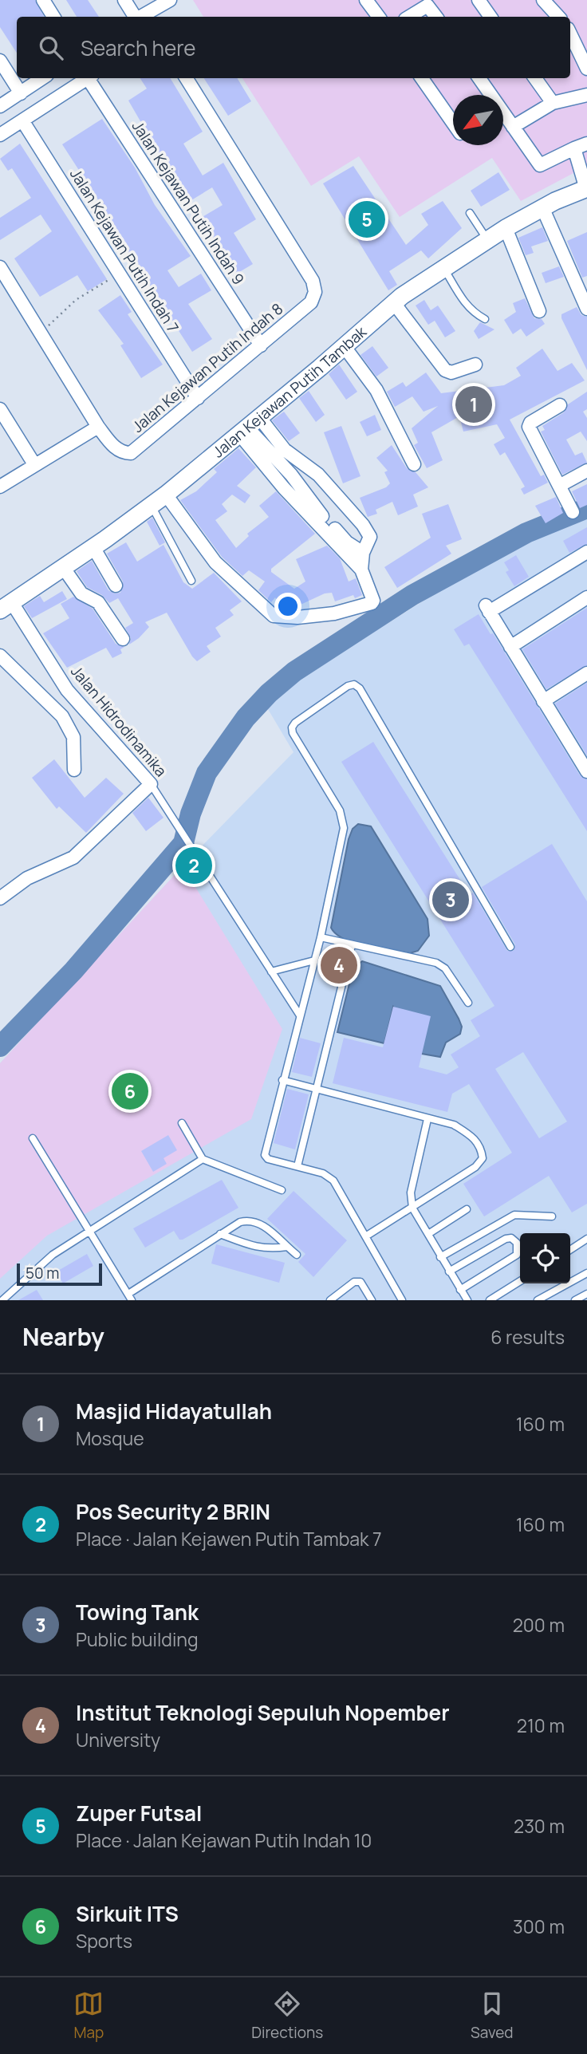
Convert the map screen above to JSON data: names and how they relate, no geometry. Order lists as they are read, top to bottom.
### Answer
{
  "streets": {
    "street": [
      "Jalan Kejawan Putih Indah 9",
      "Jalan Kejawan Putih Indah 7",
      "Jalan Kejawan Putih Indah 8",
      "Jalan Kejawan Putih Tambak",
      "Jalan Hidrodinamika"
    ]
  },
  "crossings": [
    ["Jalan Kejawan Putih Indah 9", "Jalan Kejawan Putih Indah 8"],
    ["Jalan Kejawan Putih Indah 7", "Jalan Kejawan Putih Indah 8"],
    ["Jalan Kejawan Putih Tambak", "Jalan Hidrodinamika"]
  ],
  "scale_bar": "50 m",
  "north": "bottom left",
  "page": {
    "search": "Search here",
    "pins": [
      "5",
      "1",
      "2",
      "3",
      "4",
      "6"
    ],
    "scale": "50 m",
    "heading": ["Nearby", "6 results"],
    "list": [
      {
        "mark": "1",
        "name": "Masjid Hidayatullah",
        "note": "Mosque",
        "value": "160 m"
      },
      {
        "mark": "2",
        "name": "Pos Security 2 BRIN",
        "note": "Place · Jalan Kejawen Putih Tambak 7",
        "value": "160 m"
      },
      {
        "mark": "3",
        "name": "Towing Tank",
        "note": "Public building",
        "value": "200 m"
      },
      {
        "mark": "4",
        "name": "Institut Teknologi Sepuluh Nopember",
        "note": "University",
        "value": "210 m"
      },
      {
        "mark": "5",
        "name": "Zuper Futsal",
        "note": "Place · Jalan Kejawan Putih Indah 10",
        "value": "230 m"
      },
      {
        "mark": "6",
        "name": "Sirkuit ITS",
        "note": "Sports",
        "value": "300 m"
      }
    ],
    "nav": ["Map", "Directions", "Saved"]
  }
}
